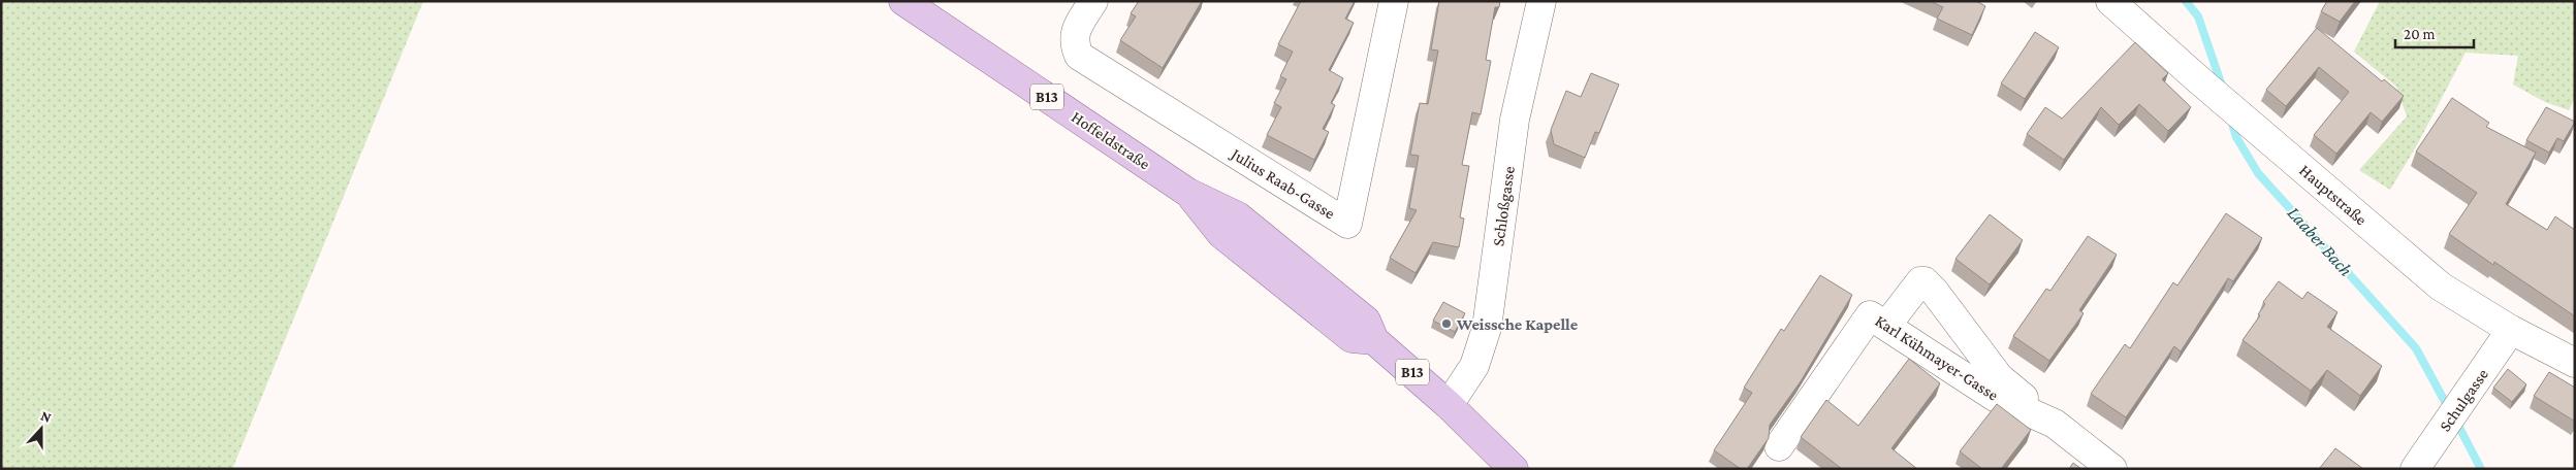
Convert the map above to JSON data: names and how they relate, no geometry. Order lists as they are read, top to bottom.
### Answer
{
  "streets": {
    "main road": ["B13", "Hoffeldstraße"],
    "street": [
      "Julius Raab-Gasse",
      "Hauptstraße",
      "Schloßgasse",
      "Karl Kühmayer-Gasse",
      "Schulgasse"
    ]
  },
  "crossings": [
    ["Hoffeldstraße", "Schloßgasse"],
    ["Hauptstraße", "Schulgasse"]
  ],
  "water": ["Laaber Bach"],
  "places": ["Weissche Kapelle"],
  "scale_bar": "20 m",
  "north": "top"
}
